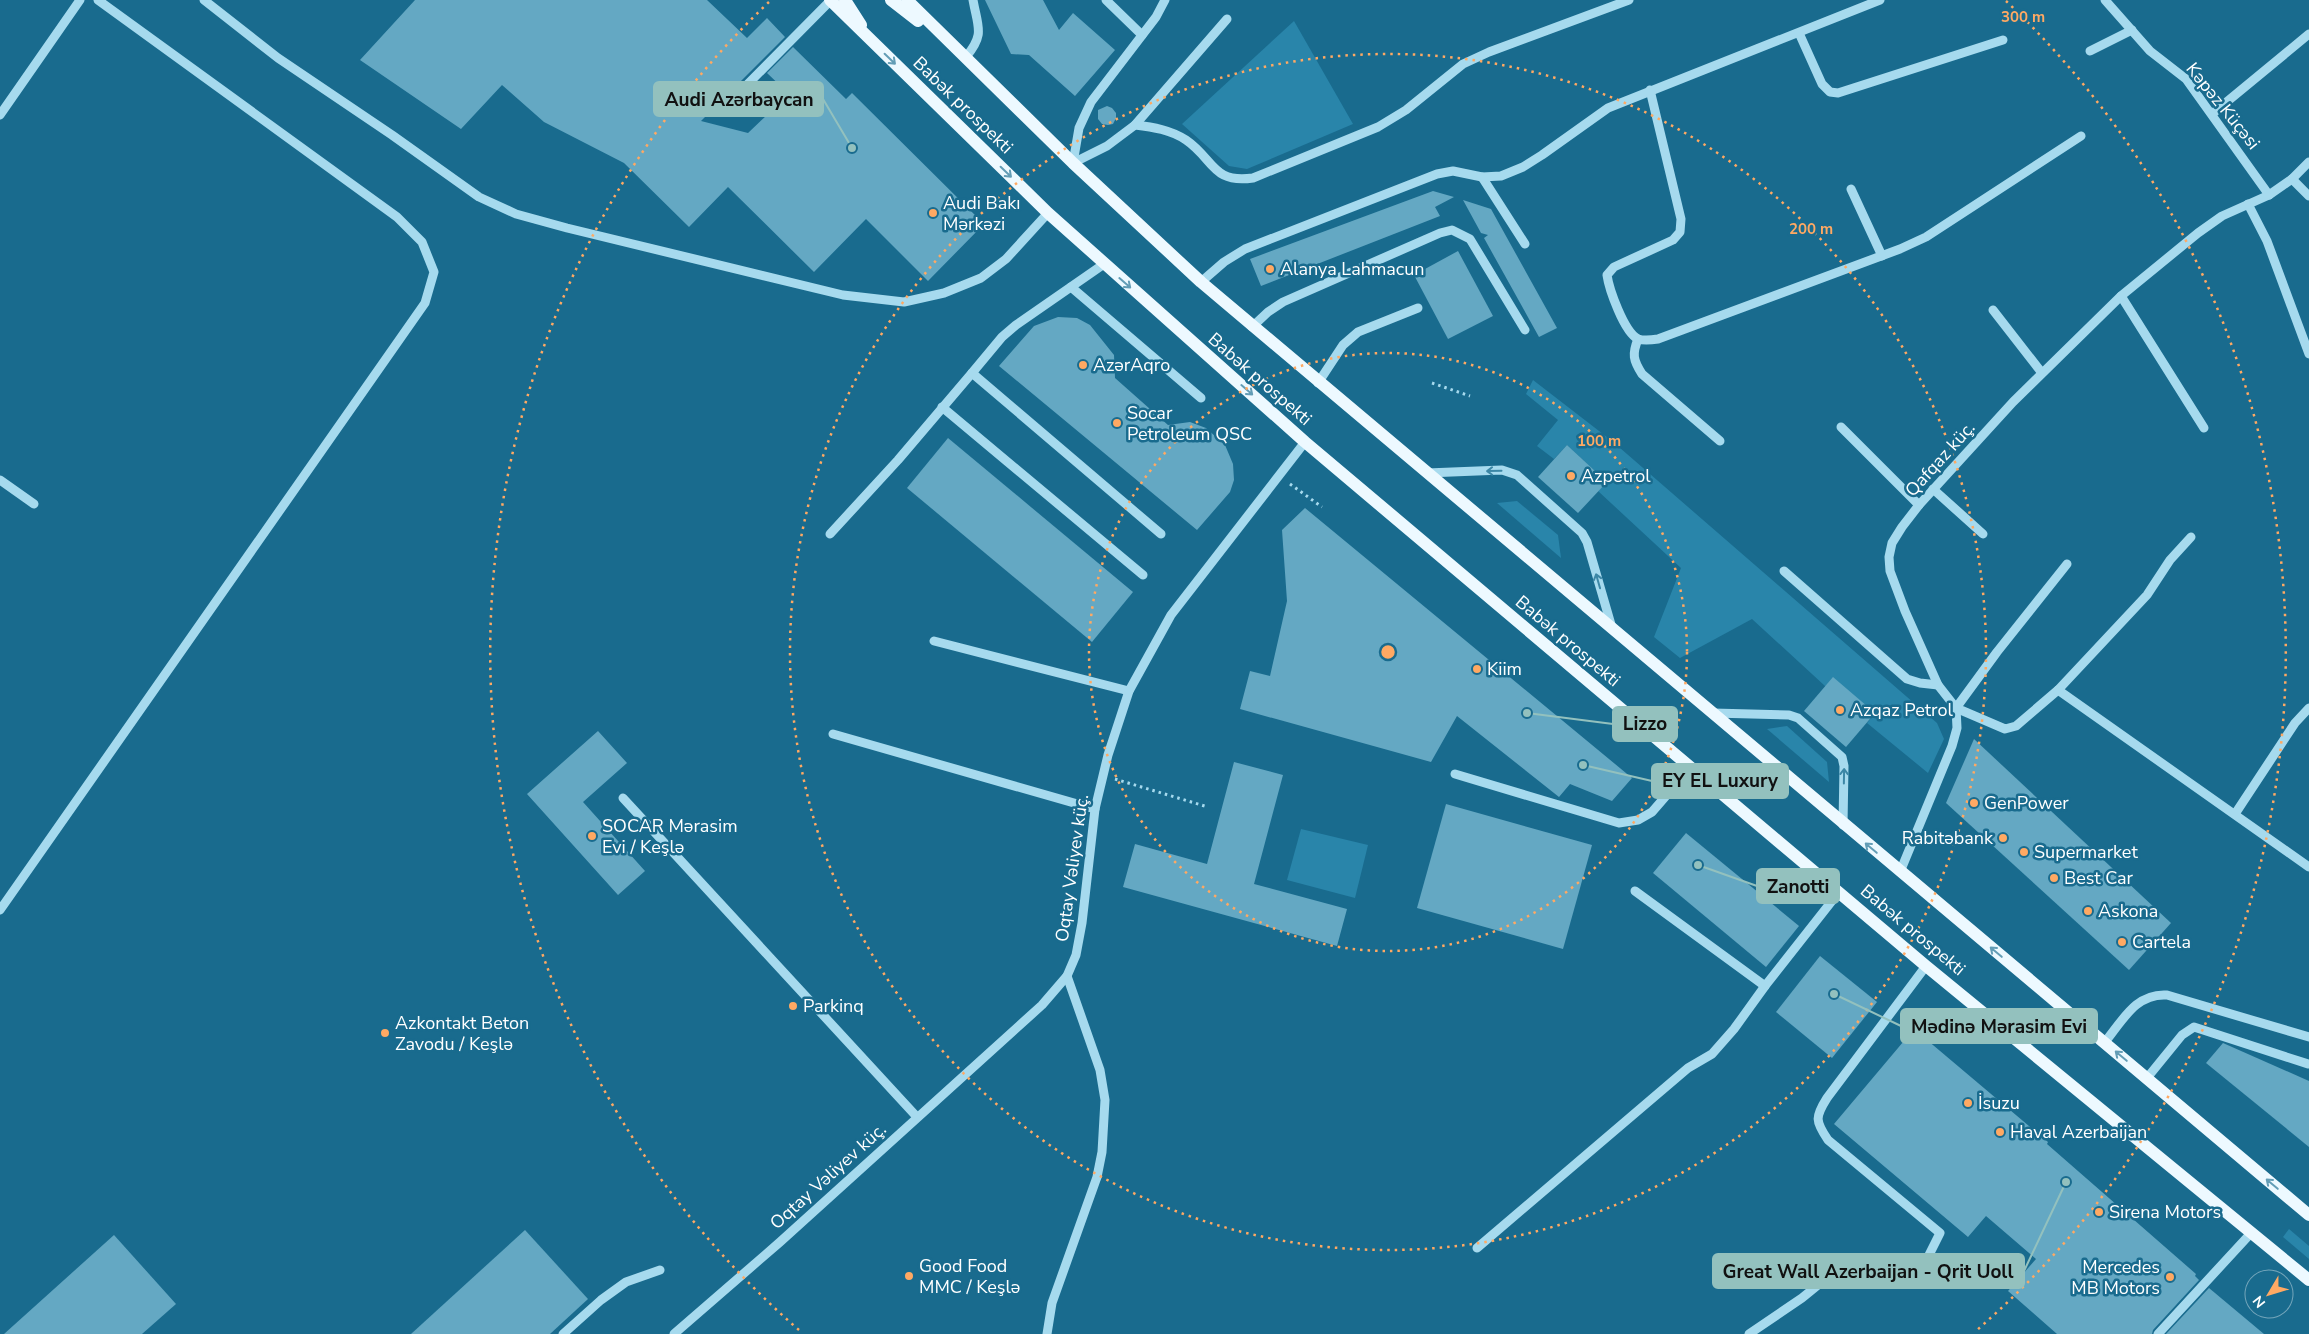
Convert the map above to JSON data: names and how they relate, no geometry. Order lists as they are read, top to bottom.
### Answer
{
  "streets": {
    "main road": ["Babək prospekti"],
    "street": ["Kəpəz Küçəsi", "Qafqaz küç.", "Oqtay Vəliyev küç."]
  },
  "crossings": [
    ["Babək prospekti", "Oqtay Vəliyev küç."],
    ["Kəpəz Küçəsi", "Qafqaz küç."]
  ],
  "places": [
    "Audi Azərbaycan",
    "Audi Bakı Mərkəzi",
    "Alanya Lahmacun",
    "AzərAqro",
    "Socar Petroleum QSC",
    "Azpetrol",
    "Kiim",
    "Azqaz Petrol",
    "Lizzo",
    "EY EL Luxury",
    "GenPower",
    "SOCAR Mərasim Evi / Keşlə",
    "Rabitəbank",
    "Supermarket",
    "Zanotti",
    "Best Car",
    "Askona",
    "Cartela",
    "Mədinə Mərasim Evi",
    "Parkinq",
    "Azkontakt Beton Zavodu / Keşlə",
    "İsuzu",
    "Haval Azerbaijan",
    "Great Wall Azerbaijan - Qrit Uoll",
    "Sirena Motors",
    "Good Food MMC / Keşlə",
    "Mercedes MB Motors"
  ],
  "north": "bottom left",
  "rings": ["300 m", "200 m", "100 m"]
}
